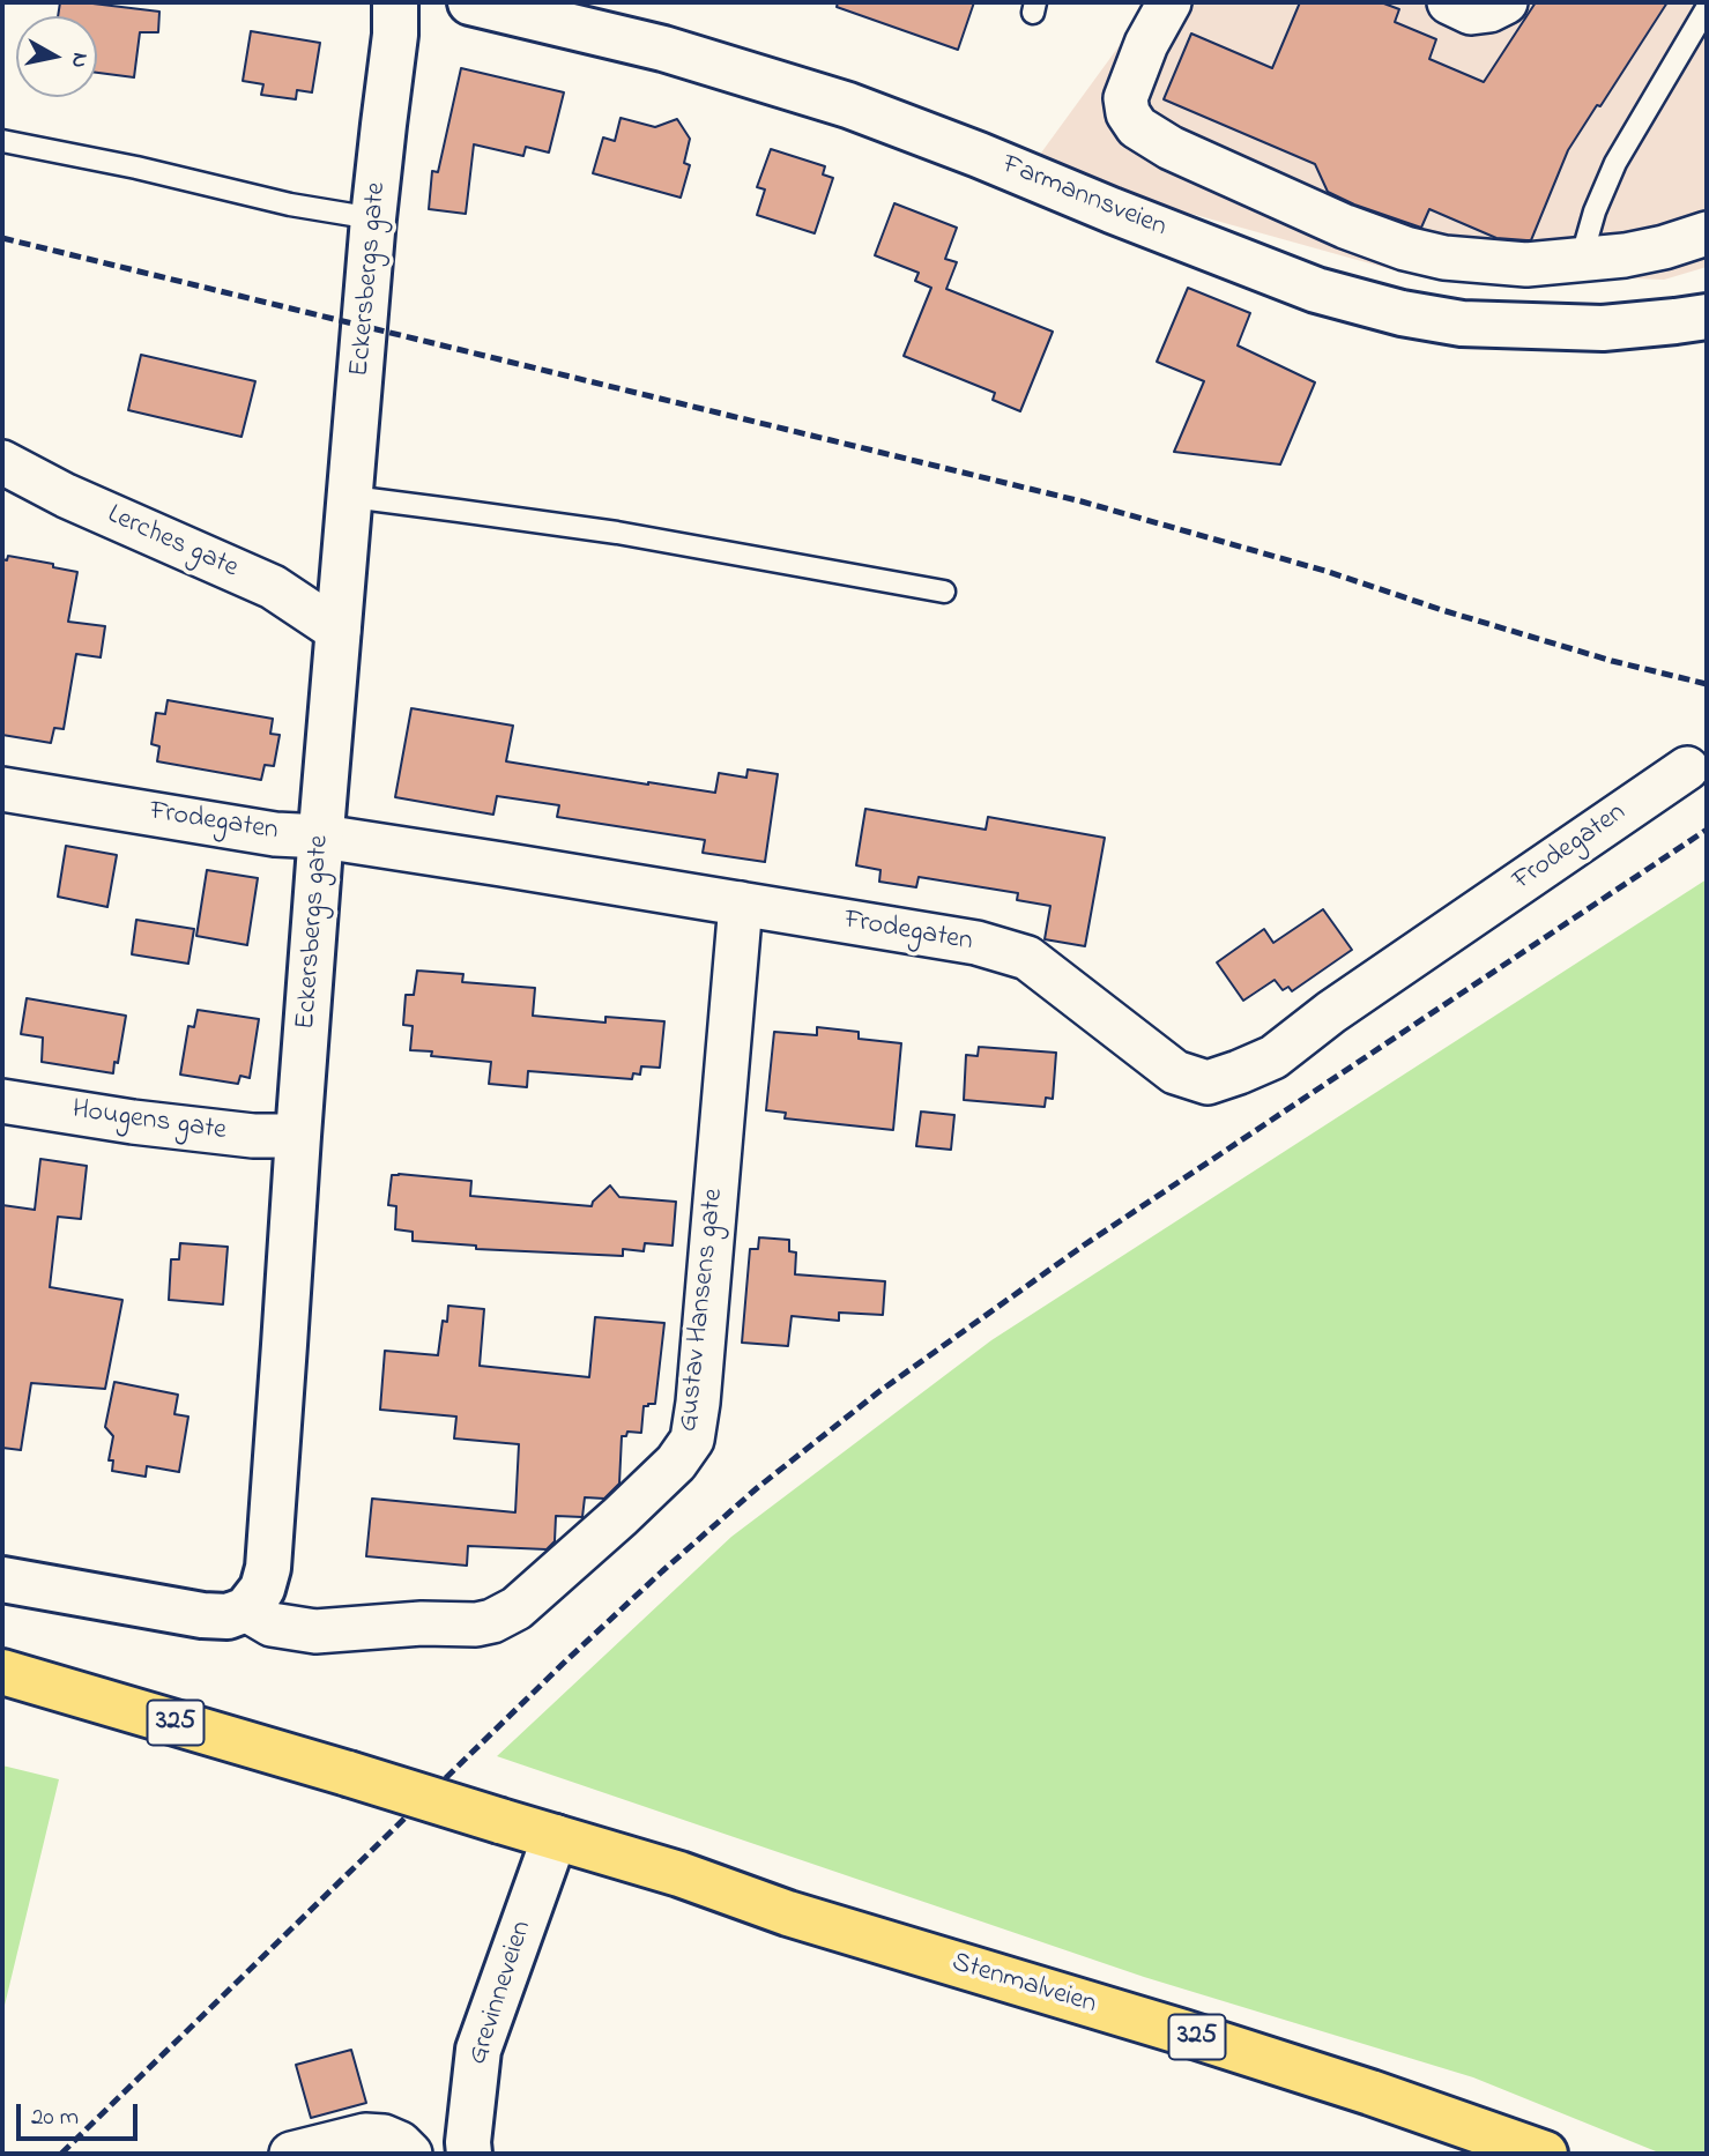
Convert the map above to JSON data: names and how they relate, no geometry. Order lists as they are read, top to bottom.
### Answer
{
  "streets": {
    "main road": [
      "Farmannsveien",
      "Eckersbergs gate",
      "325",
      "Stenmalveien",
      "Grevinneveien"
    ],
    "street": [
      "Lerches gate",
      "Frodegaten",
      "Hougens gate",
      "Gustav Hansens gate"
    ]
  },
  "crossings": [
    ["Eckersbergs gate", "Lerches gate"],
    ["Eckersbergs gate", "Frodegaten"],
    ["Eckersbergs gate", "Hougens gate"],
    ["Eckersbergs gate", "Gustav Hansens gate"],
    ["Frodegaten", "Gustav Hansens gate"],
    ["Stenmalveien", "Grevinneveien"]
  ],
  "scale_bar": "20 m",
  "north": "right"
}
